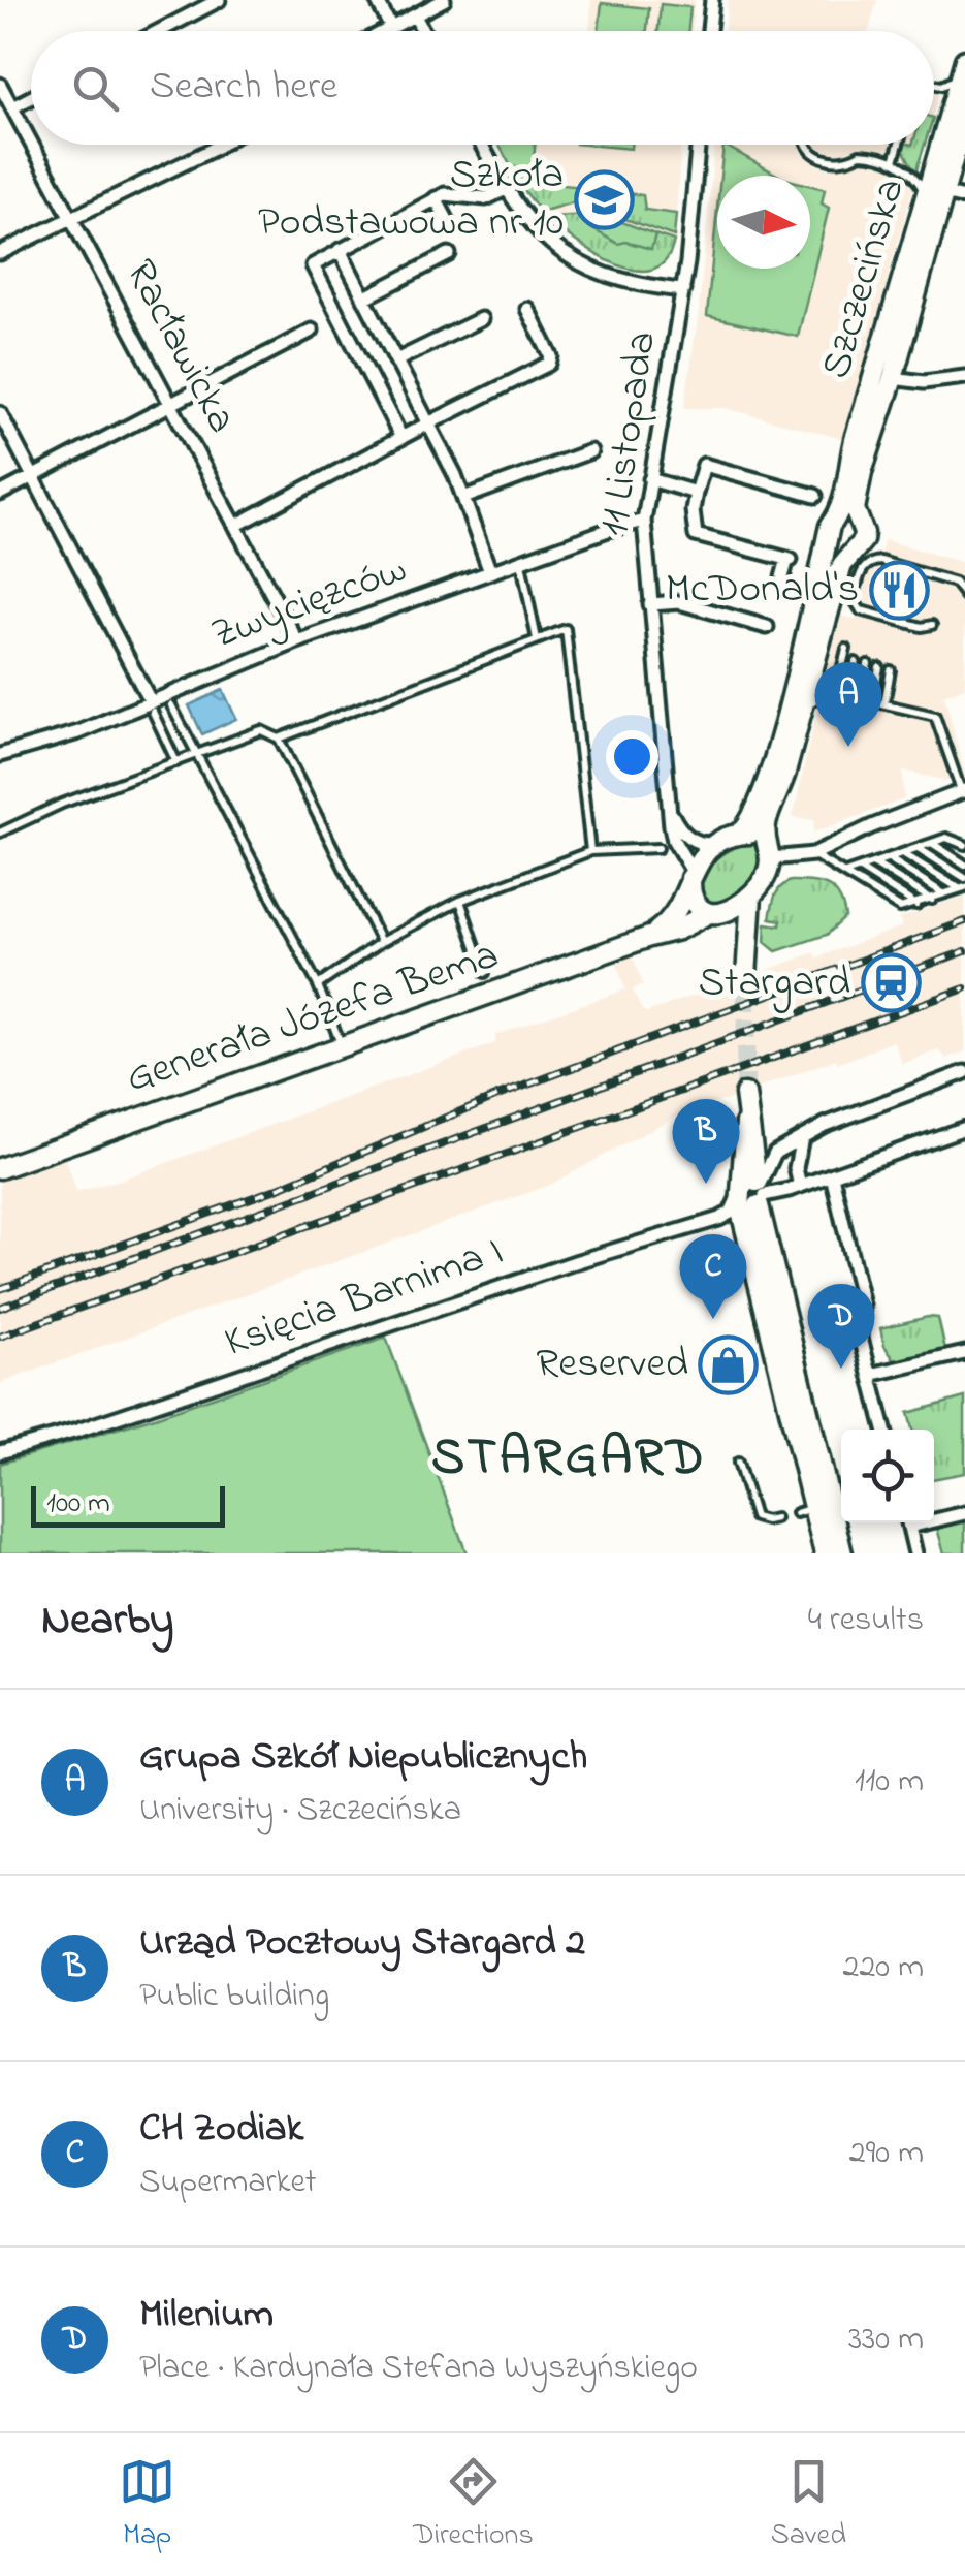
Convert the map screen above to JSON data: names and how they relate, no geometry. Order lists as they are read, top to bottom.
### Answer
{
  "streets": {
    "main road": ["Szczecińska", "Generała Józefa Bema"],
    "street": [
      "Racławicka",
      "11 Listopada",
      "Zwycięzców",
      "Księcia Barnima I"
    ]
  },
  "crossings": [
    ["Racławicka", "Zwycięzców"],
    ["11 Listopada", "Zwycięzców"],
    ["11 Listopada", "Generała Józefa Bema"]
  ],
  "districts": ["STARGARD"],
  "places": {
    "school or university": ["Szkoła Podstawowa nr 10"],
    "restaurant": ["McDonald's"],
    "station": ["Stargard"],
    "shop": ["Reserved"]
  },
  "scale_bar": "100 m",
  "north": "right",
  "page": {
    "search": "Search here",
    "pins": [
      "A",
      "B",
      "C",
      "D"
    ],
    "scale": "100 m",
    "heading": ["Nearby", "4 results"],
    "list": [
      {
        "mark": "A",
        "name": "Grupa Szkół Niepublicznych",
        "note": "University · Szczecińska",
        "value": "110 m"
      },
      {
        "mark": "B",
        "name": "Urząd Pocztowy Stargard 2",
        "note": "Public building",
        "value": "220 m"
      },
      {
        "mark": "C",
        "name": "CH Zodiak",
        "note": "Supermarket",
        "value": "290 m"
      },
      {
        "mark": "D",
        "name": "Milenium",
        "note": "Place · Kardynała Stefana Wyszyńskiego",
        "value": "330 m"
      }
    ],
    "nav": ["Map", "Directions", "Saved"]
  }
}
